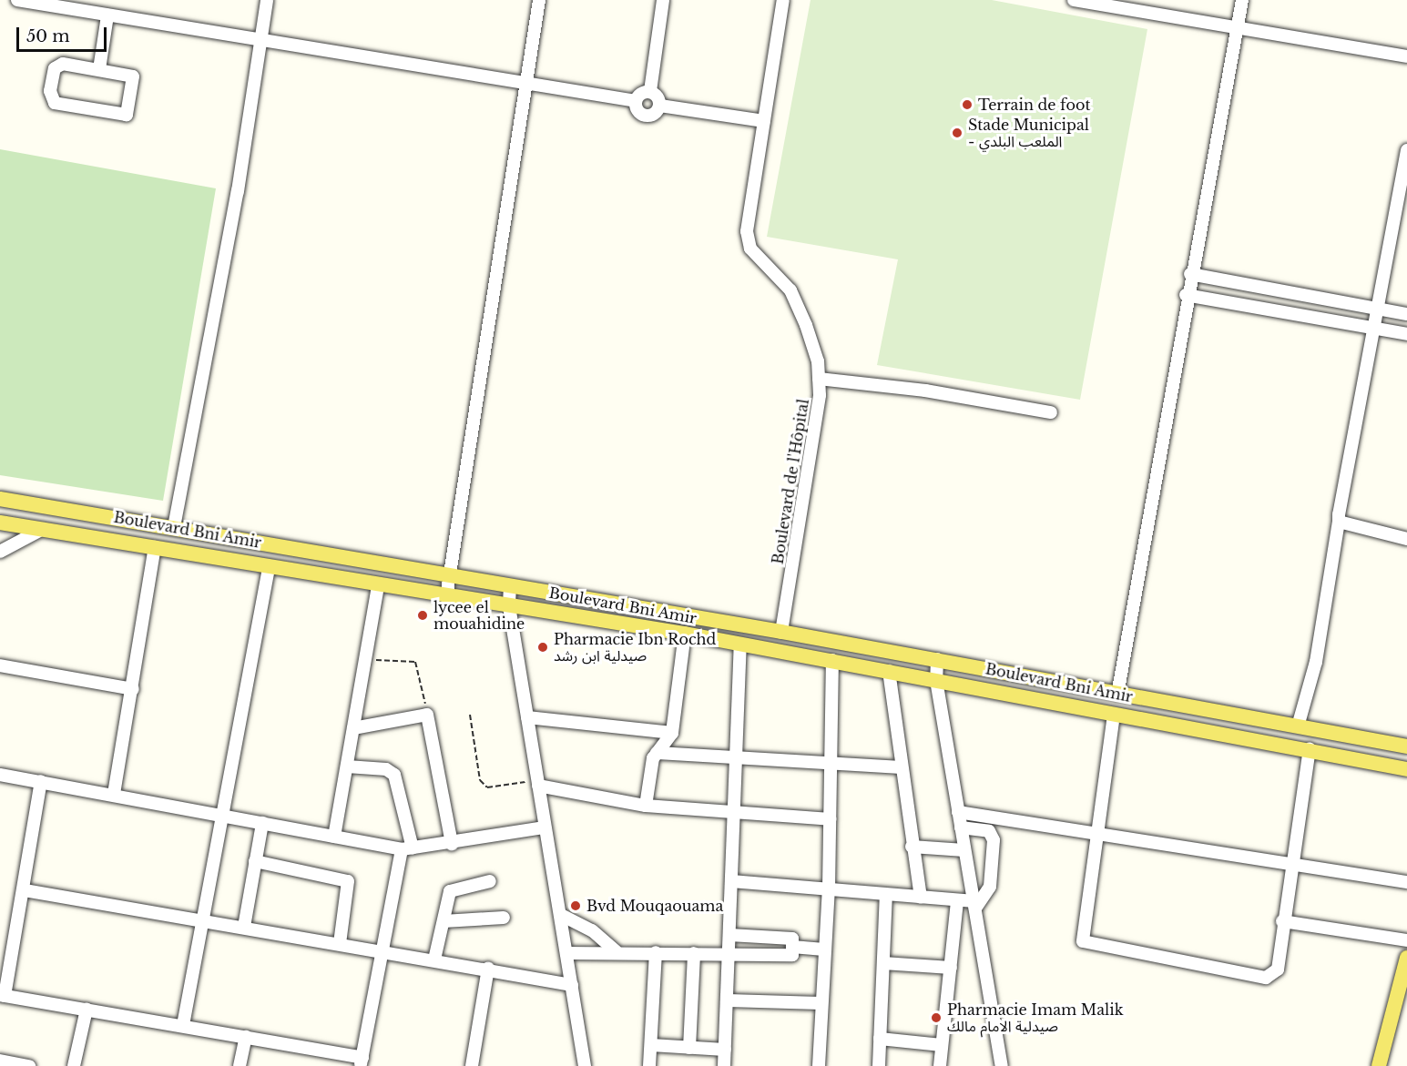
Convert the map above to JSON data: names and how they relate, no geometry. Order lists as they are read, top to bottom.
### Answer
{
  "streets": {
    "main road": ["Boulevard Bni Amir"],
    "street": ["Boulevard de l'Hôpital"]
  },
  "crossings": [
    ["Boulevard de l'Hôpital", "Boulevard Bni Amir"]
  ],
  "places": [
    "Terrain de foot",
    "Stade Municipal - الملعب البلدي",
    "lycee el mouahidine",
    "Pharmacie Ibn Rochd صيدلية ابن رشد",
    "Bvd Mouqaouama",
    "Pharmacie Imam Malik صيدلية الامام مالك"
  ],
  "scale_bar": "50 m"
}
